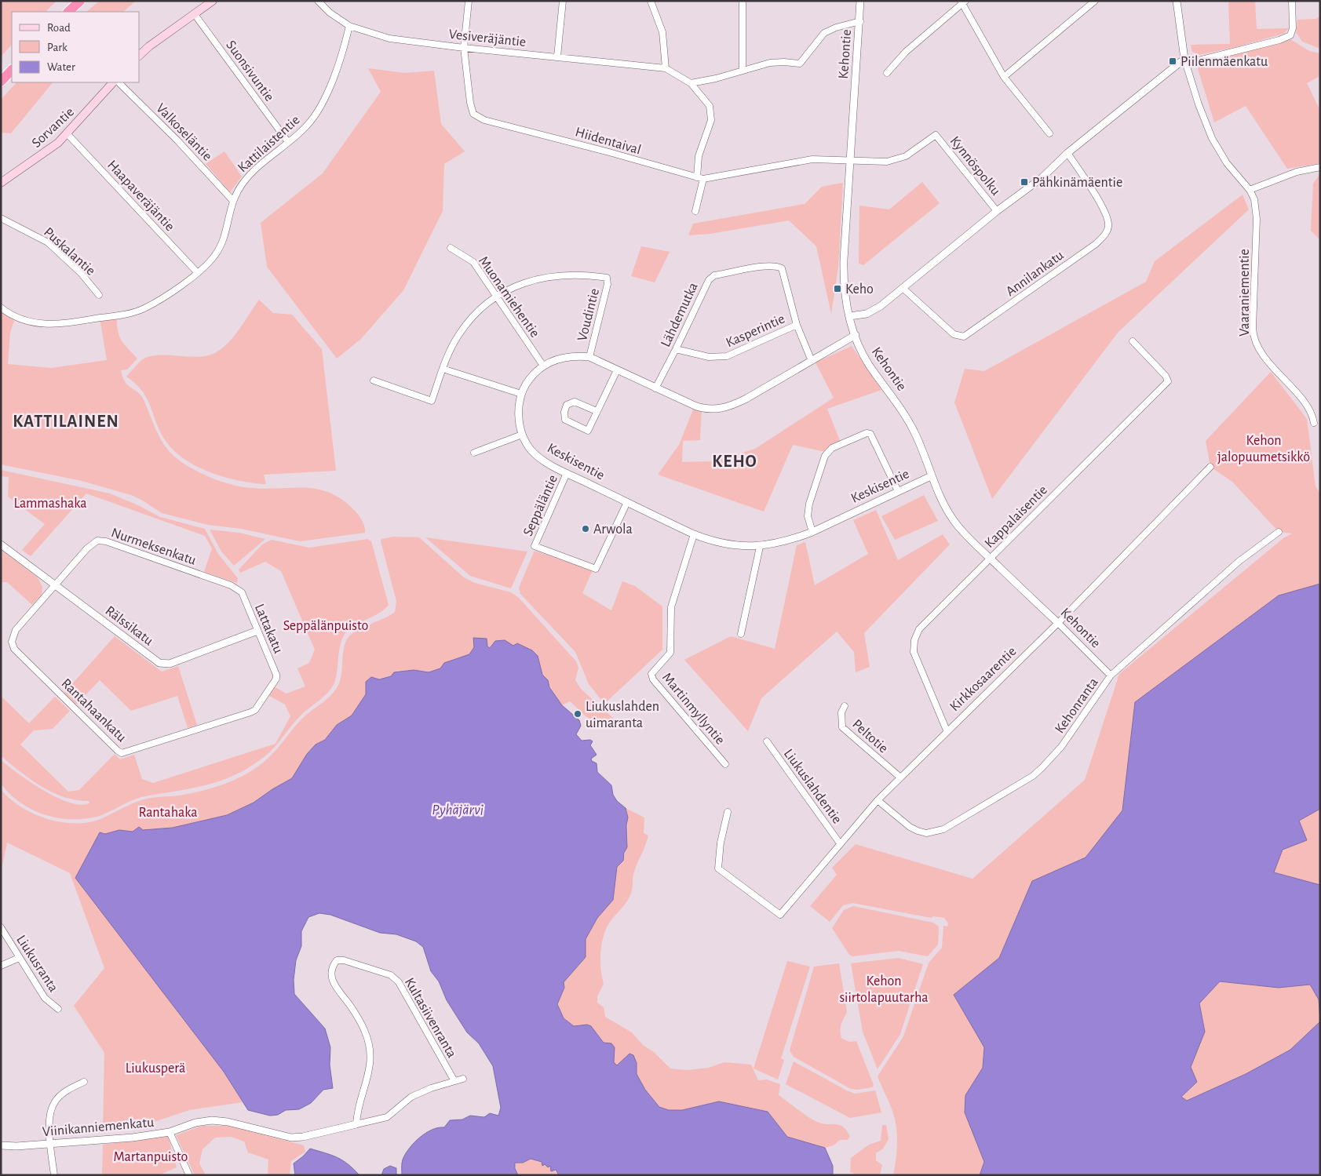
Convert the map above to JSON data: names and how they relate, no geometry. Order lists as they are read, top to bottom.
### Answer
{
  "streets": {
    "main road": ["Sorvantie"],
    "street": [
      "Vesiveräjäntie",
      "Kehontie",
      "Suonsivuntie",
      "Valkoseläntie",
      "Hiidentaival",
      "Kattilaistentie",
      "Kynnöspolku",
      "Haapaveräjäntie",
      "Puskalantie",
      "Annilankatu",
      "Vaaraniementie",
      "Muonamiehentie",
      "Voudintie",
      "Lähdemutka",
      "Kasperintie",
      "Keskisentie",
      "Seppäläntie",
      "Kappalaisentie",
      "Nurmeksenkatu",
      "Rälssikatu",
      "Lattakatu",
      "Kirkkosaarentie",
      "Kehonranta",
      "Martinmyllyntie",
      "Rantahaankatu",
      "Peltotie",
      "Liukuslahdentie",
      "Liukusranta",
      "Kultasiivenranta",
      "Viinikanniemenkatu"
    ]
  },
  "crossings": [
    ["Vesiveräjäntie", "Hiidentaival"],
    ["Vesiveräjäntie", "Kattilaistentie"],
    ["Kehontie", "Hiidentaival"],
    ["Kehontie", "Kynnöspolku"],
    ["Kehontie", "Keskisentie"],
    ["Kehontie", "Kappalaisentie"],
    ["Kehontie", "Kirkkosaarentie"],
    ["Kehontie", "Kehonranta"],
    ["Suonsivuntie", "Kattilaistentie"],
    ["Sorvantie", "Haapaveräjäntie"],
    ["Valkoseläntie", "Kattilaistentie"],
    ["Hiidentaival", "Kynnöspolku"],
    ["Kattilaistentie", "Haapaveräjäntie"],
    ["Muonamiehentie", "Voudintie"],
    ["Muonamiehentie", "Keskisentie"],
    ["Voudintie", "Keskisentie"],
    ["Lähdemutka", "Kasperintie"],
    ["Lähdemutka", "Keskisentie"],
    ["Keskisentie", "Seppäläntie"],
    ["Keskisentie", "Martinmyllyntie"],
    ["Kappalaisentie", "Kirkkosaarentie"],
    ["Nurmeksenkatu", "Rälssikatu"],
    ["Nurmeksenkatu", "Lattakatu"],
    ["Nurmeksenkatu", "Rantahaankatu"],
    ["Rälssikatu", "Lattakatu"],
    ["Rälssikatu", "Rantahaankatu"],
    ["Lattakatu", "Rantahaankatu"],
    ["Kirkkosaarentie", "Kehonranta"],
    ["Kirkkosaarentie", "Peltotie"],
    ["Kirkkosaarentie", "Liukuslahdentie"],
    ["Kultasiivenranta", "Viinikanniemenkatu"]
  ],
  "districts": ["KATTILAINEN", "KEHO"],
  "water": ["Pyhäjärvi"],
  "parks": [
    "Kehon jalopuumetsikkö",
    "Lammashaka",
    "Seppälänpuisto",
    "Rantahaka",
    "Kehon siirtolapuutarha",
    "Liukusperä",
    "Martanpuisto"
  ],
  "places": {
    "transit": ["Piilenmäenkatu", "Pähkinämäentie", "Keho"],
    "other": ["Arwola", "Liukuslahden uimaranta"]
  },
  "legend": ["Road", "Park", "Water"]
}
